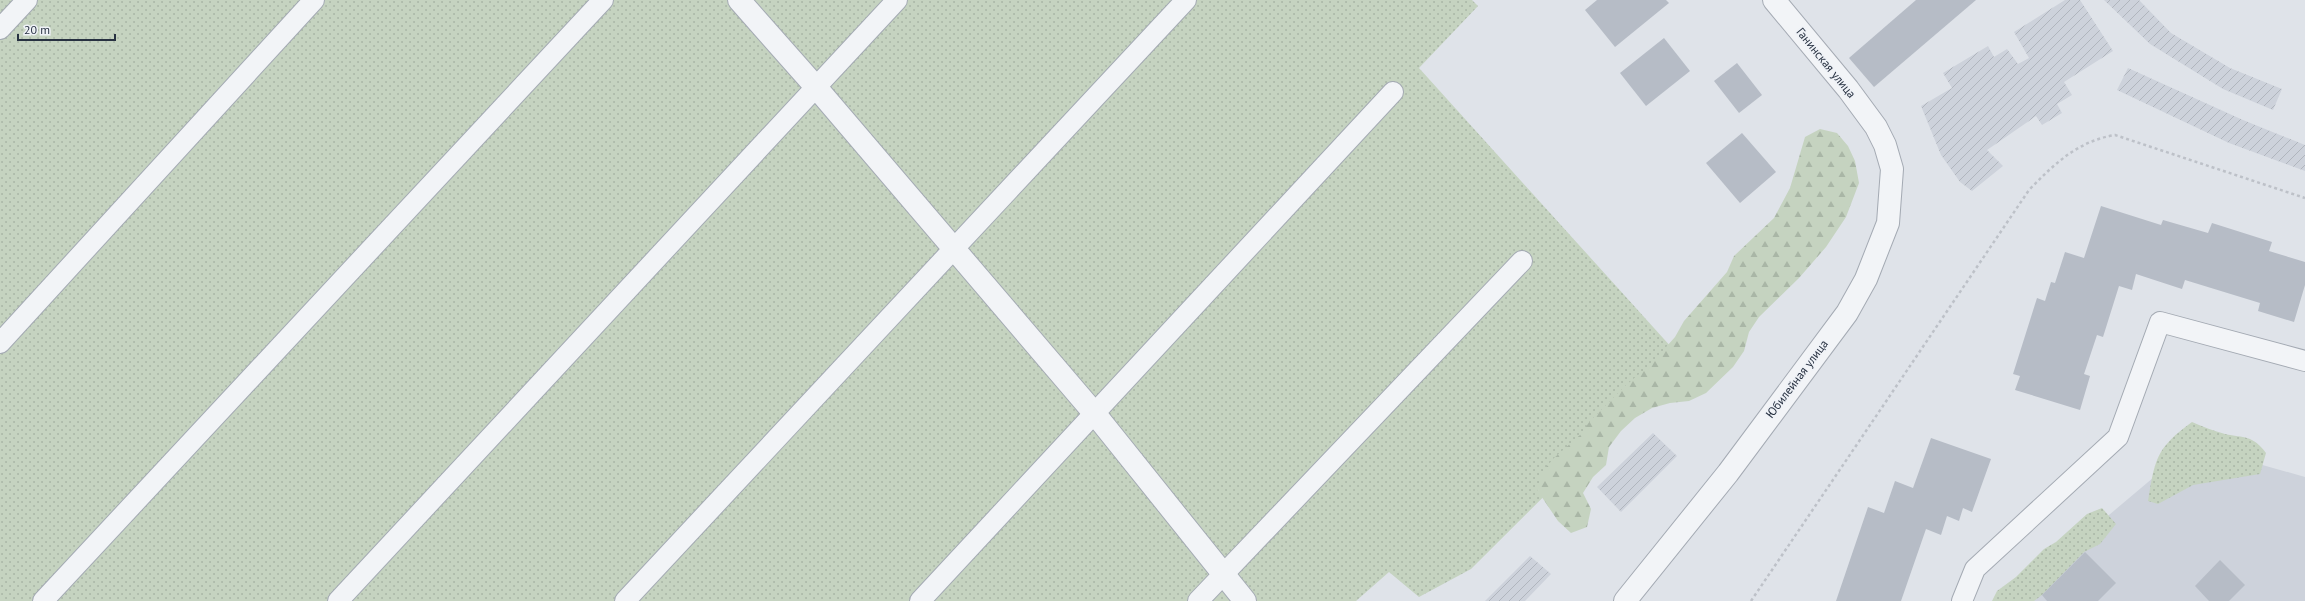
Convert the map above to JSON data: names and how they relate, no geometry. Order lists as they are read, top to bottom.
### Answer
{
  "streets": {
    "street": ["Ганинская улица", "Юбилейная улица"]
  },
  "crossings": [
    ["Ганинская улица", "Юбилейная улица"]
  ],
  "scale_bar": "20 m"
}
